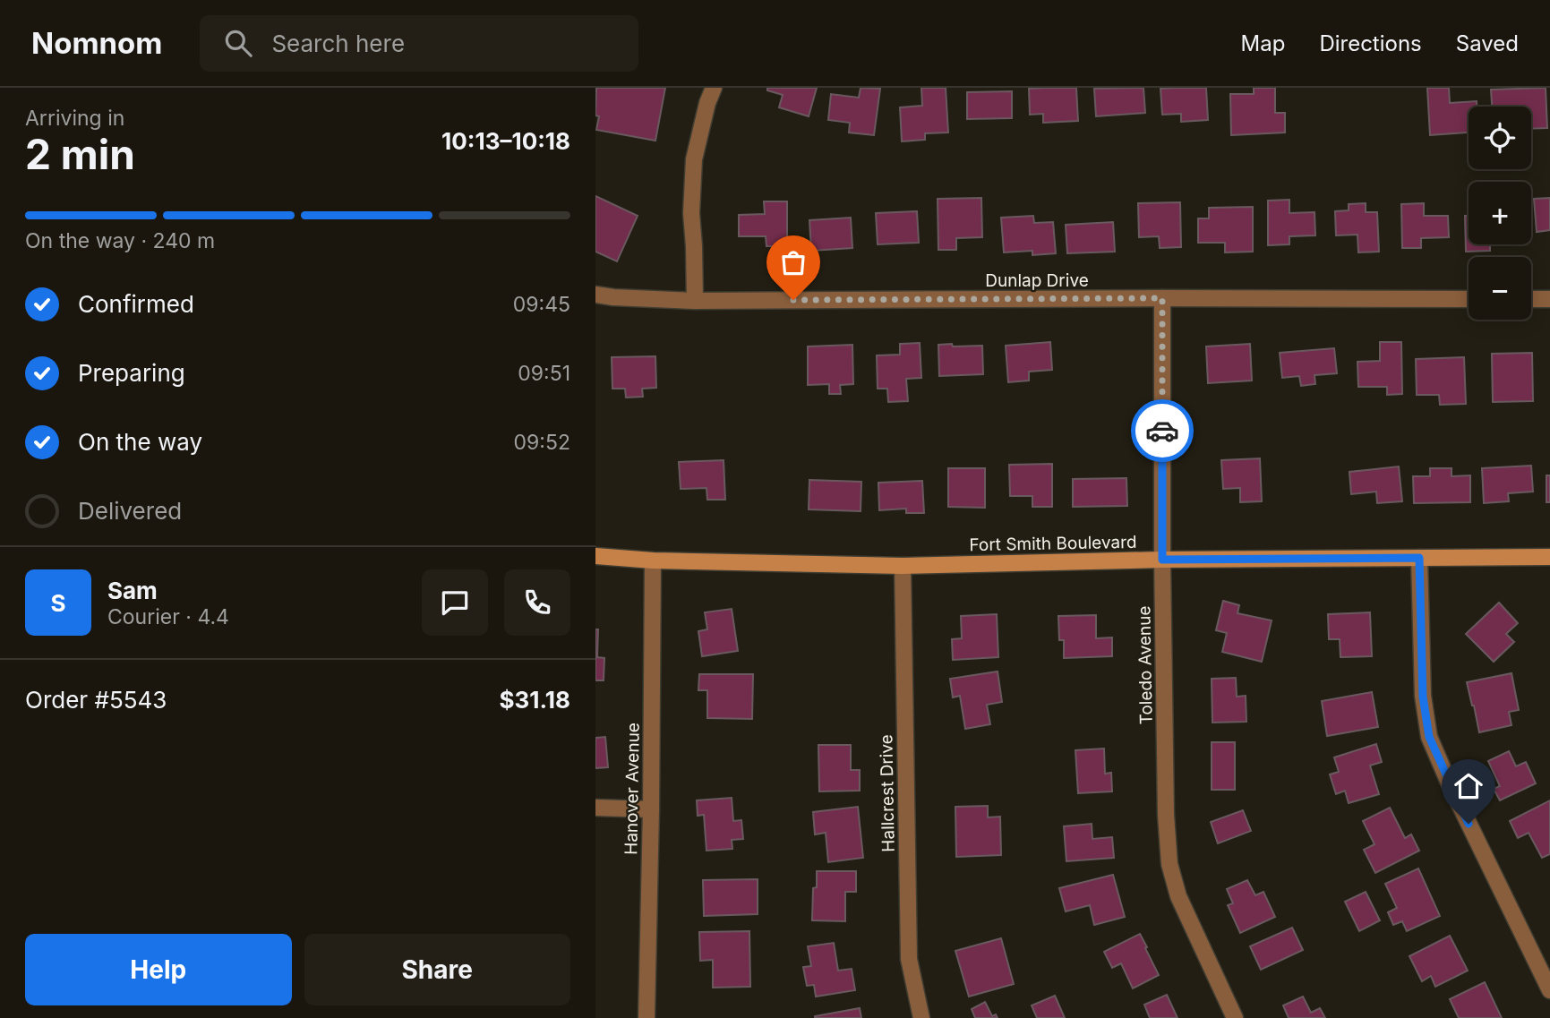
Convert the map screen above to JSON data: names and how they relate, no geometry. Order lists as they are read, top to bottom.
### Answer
{
  "streets": {
    "street": [
      "Dunlap Drive",
      "Fort Smith Boulevard",
      "Toledo Avenue",
      "Hanover Avenue",
      "Hallcrest Drive"
    ]
  },
  "crossings": [
    ["Dunlap Drive", "Toledo Avenue"],
    ["Fort Smith Boulevard", "Toledo Avenue"],
    ["Fort Smith Boulevard", "Hanover Avenue"],
    ["Fort Smith Boulevard", "Hallcrest Drive"]
  ],
  "page": {
    "header": "Nomnom",
    "search": "Search here",
    "nav": ["Map", "Directions", "Saved"],
    "heading": ["2 min", "Arriving in", "10:13–10:18"],
    "panel": [
      "Sam",
      "Courier · 4.4",
      "Order #5543",
      "$31.18"
    ],
    "map_buttons": ["+", "−"],
    "bar": "On the way · 240 m",
    "list": [
      ["Confirmed", "09:45"],
      ["Preparing", "09:51"],
      ["On the way", "09:52"],
      "Delivered"
    ],
    "round": "S",
    "buttons": ["Help", "Share"]
  }
}
